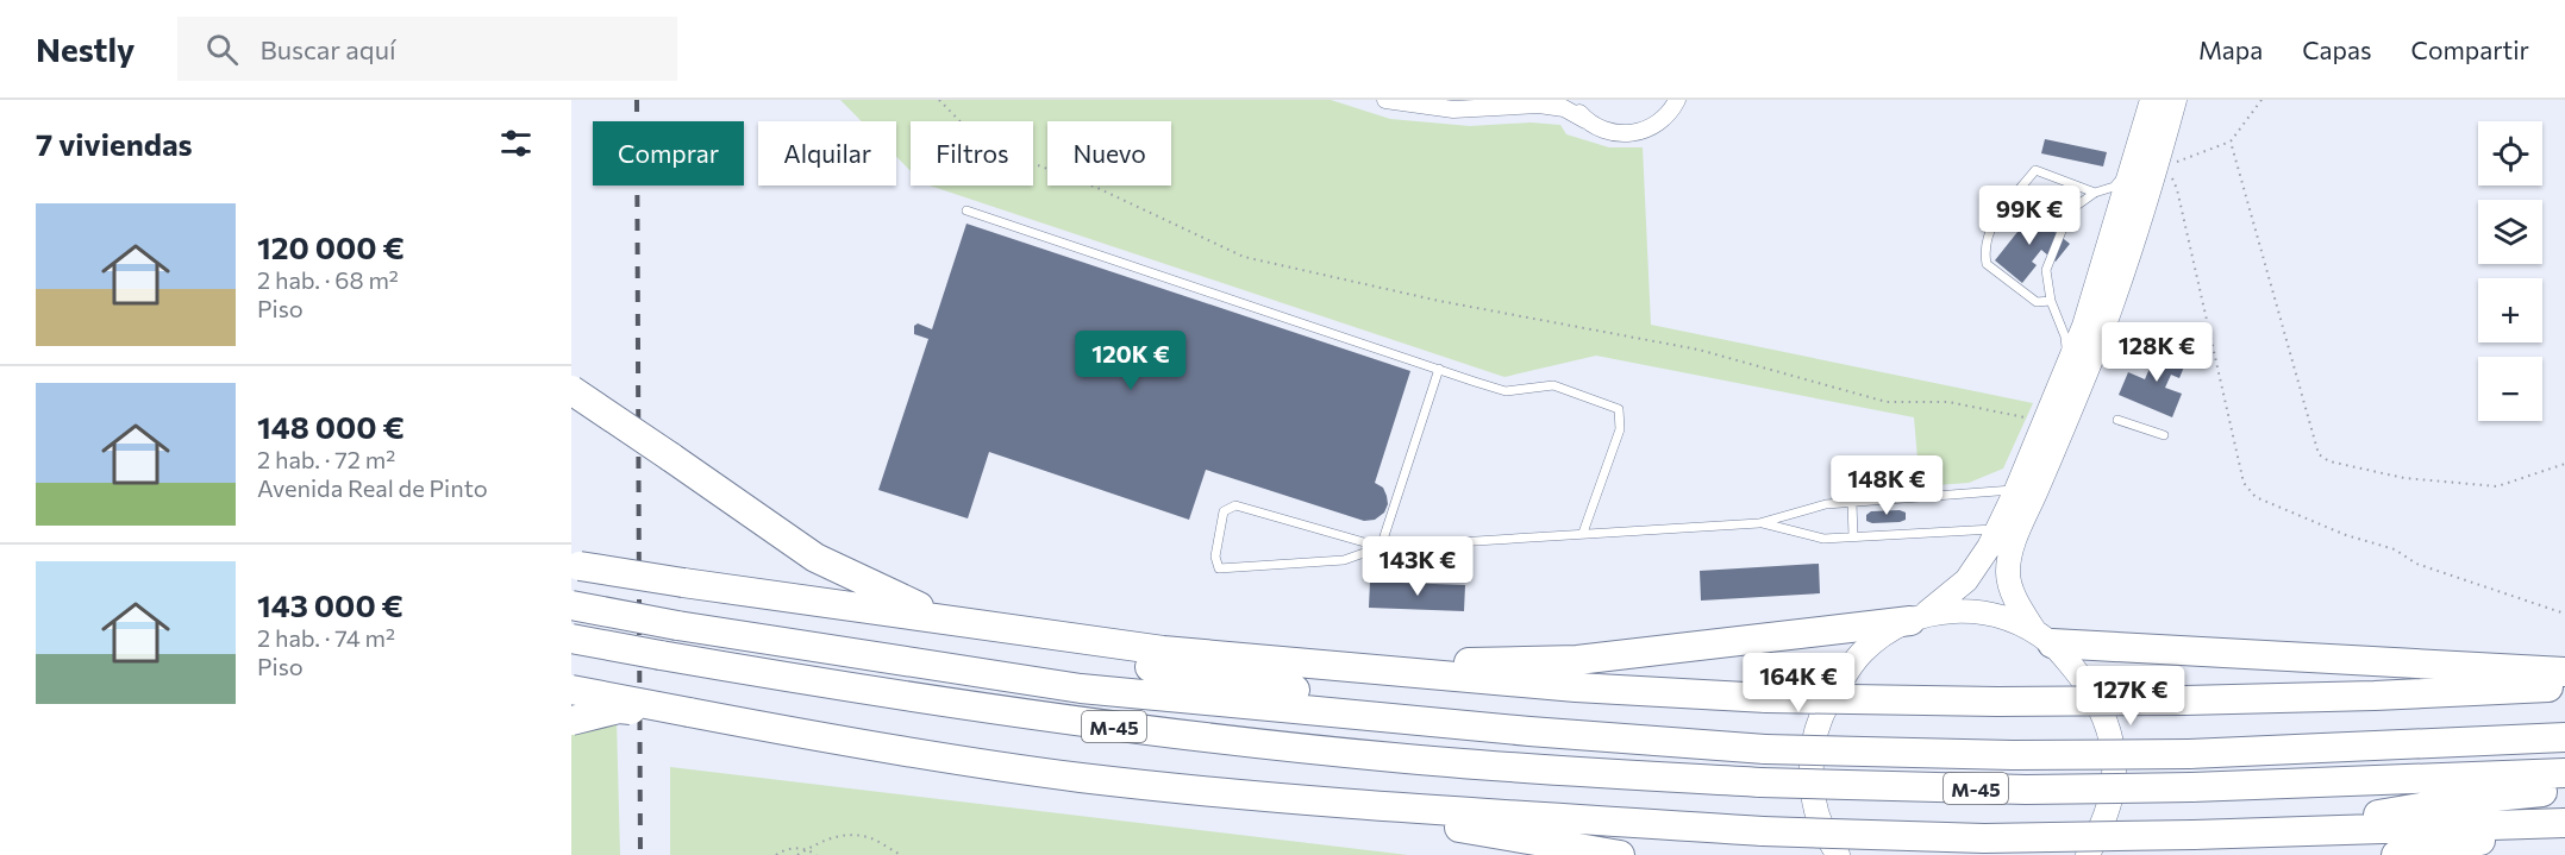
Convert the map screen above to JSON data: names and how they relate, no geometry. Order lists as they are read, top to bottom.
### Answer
{
  "streets": {
    "highway": ["M-45"]
  },
  "page": {
    "header": "Nestly",
    "search": "Buscar aquí",
    "nav": ["Mapa", "Capas", "Compartir"],
    "heading": "7 viviendas",
    "map_buttons": ["+", "−"],
    "chip": [
      "Comprar",
      "Alquilar",
      "Filtros",
      "Nuevo"
    ],
    "list": [
      {
        "name": "120 000 €",
        "note": "2 hab. · 68 m² · Piso"
      },
      {
        "name": "148 000 €",
        "note": "2 hab. · 72 m² · Avenida Real de Pinto"
      },
      {
        "name": "143 000 €",
        "note": "2 hab. · 74 m² · Piso"
      }
    ],
    "price": [
      "99K €",
      "128K €",
      "120K €",
      "148K €",
      "143K €",
      "164K €",
      "127K €"
    ]
  }
}
